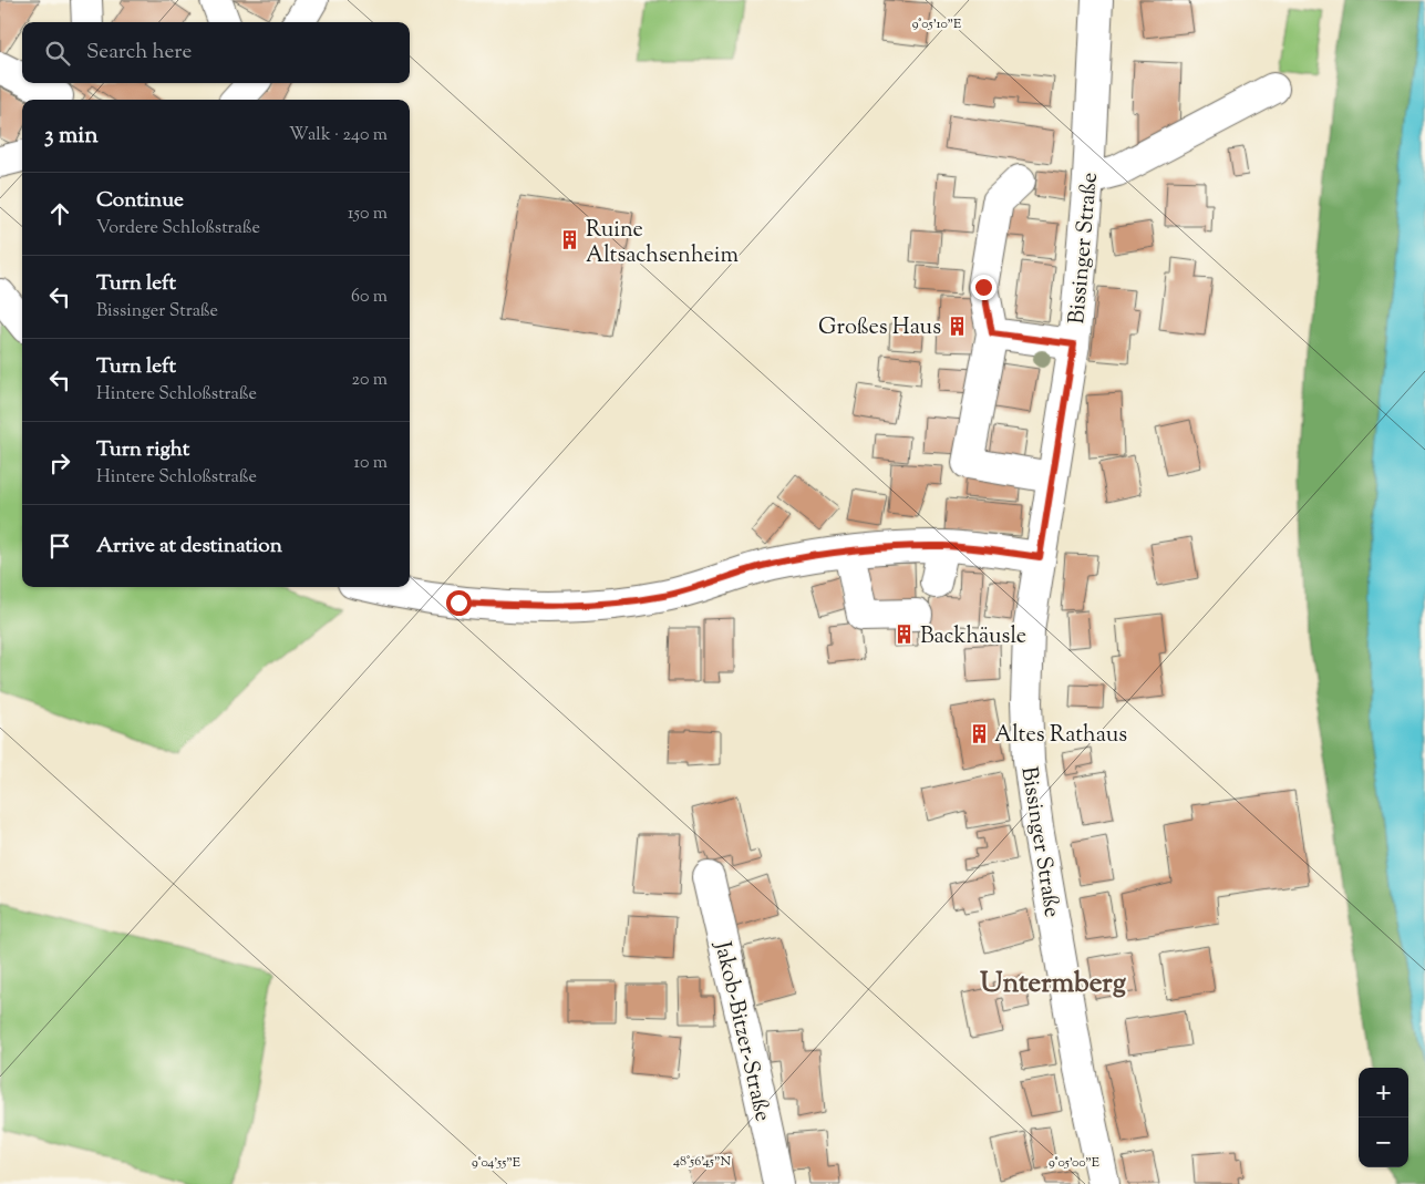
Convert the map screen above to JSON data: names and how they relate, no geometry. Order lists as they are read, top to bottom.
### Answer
{
  "streets": {
    "street": ["Bissinger Straße", "Jakob-Bitzer-Straße"]
  },
  "districts": ["Untermberg"],
  "places": {
    "building": [
      "Ruine Altsachsenheim",
      "Großes Haus",
      "Backhäusle",
      "Altes Rathaus"
    ]
  },
  "page": {
    "search": "Search here",
    "heading": ["3 min", "Walk · 240 m"],
    "list": [
      ["Continue", "Vordere Schloßstraße", "150 m"],
      ["Turn left", "Bissinger Straße", "60 m"],
      ["Turn left", "Hintere Schloßstraße", "20 m"],
      ["Turn right", "Hintere Schloßstraße", "10 m"],
      "Arrive at destination"
    ],
    "map_buttons": ["+", "−"]
  },
  "coordinates": [
    "9°05'10\"E",
    "48°56'45\"N",
    "9°04'55\"E",
    "9°05'00\"E"
  ]
}
